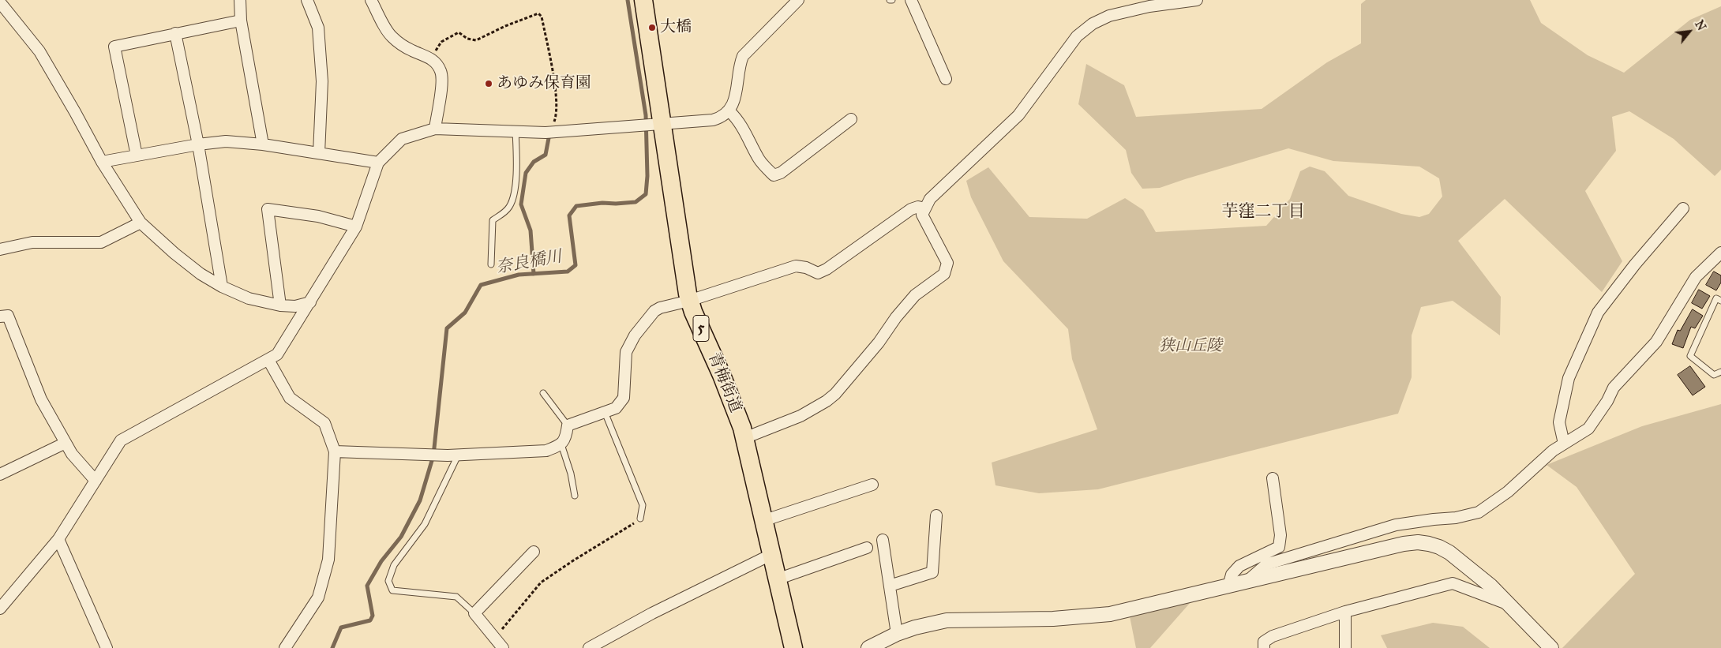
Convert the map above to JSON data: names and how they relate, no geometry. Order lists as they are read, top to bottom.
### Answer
{
  "streets": {
    "main road": ["5", "青梅街道"]
  },
  "districts": ["芋窪二丁目"],
  "water": ["奈良橋川"],
  "parks": ["狭山丘陵"],
  "places": ["大橋", "あゆみ保育園"],
  "north": "top right"
}
